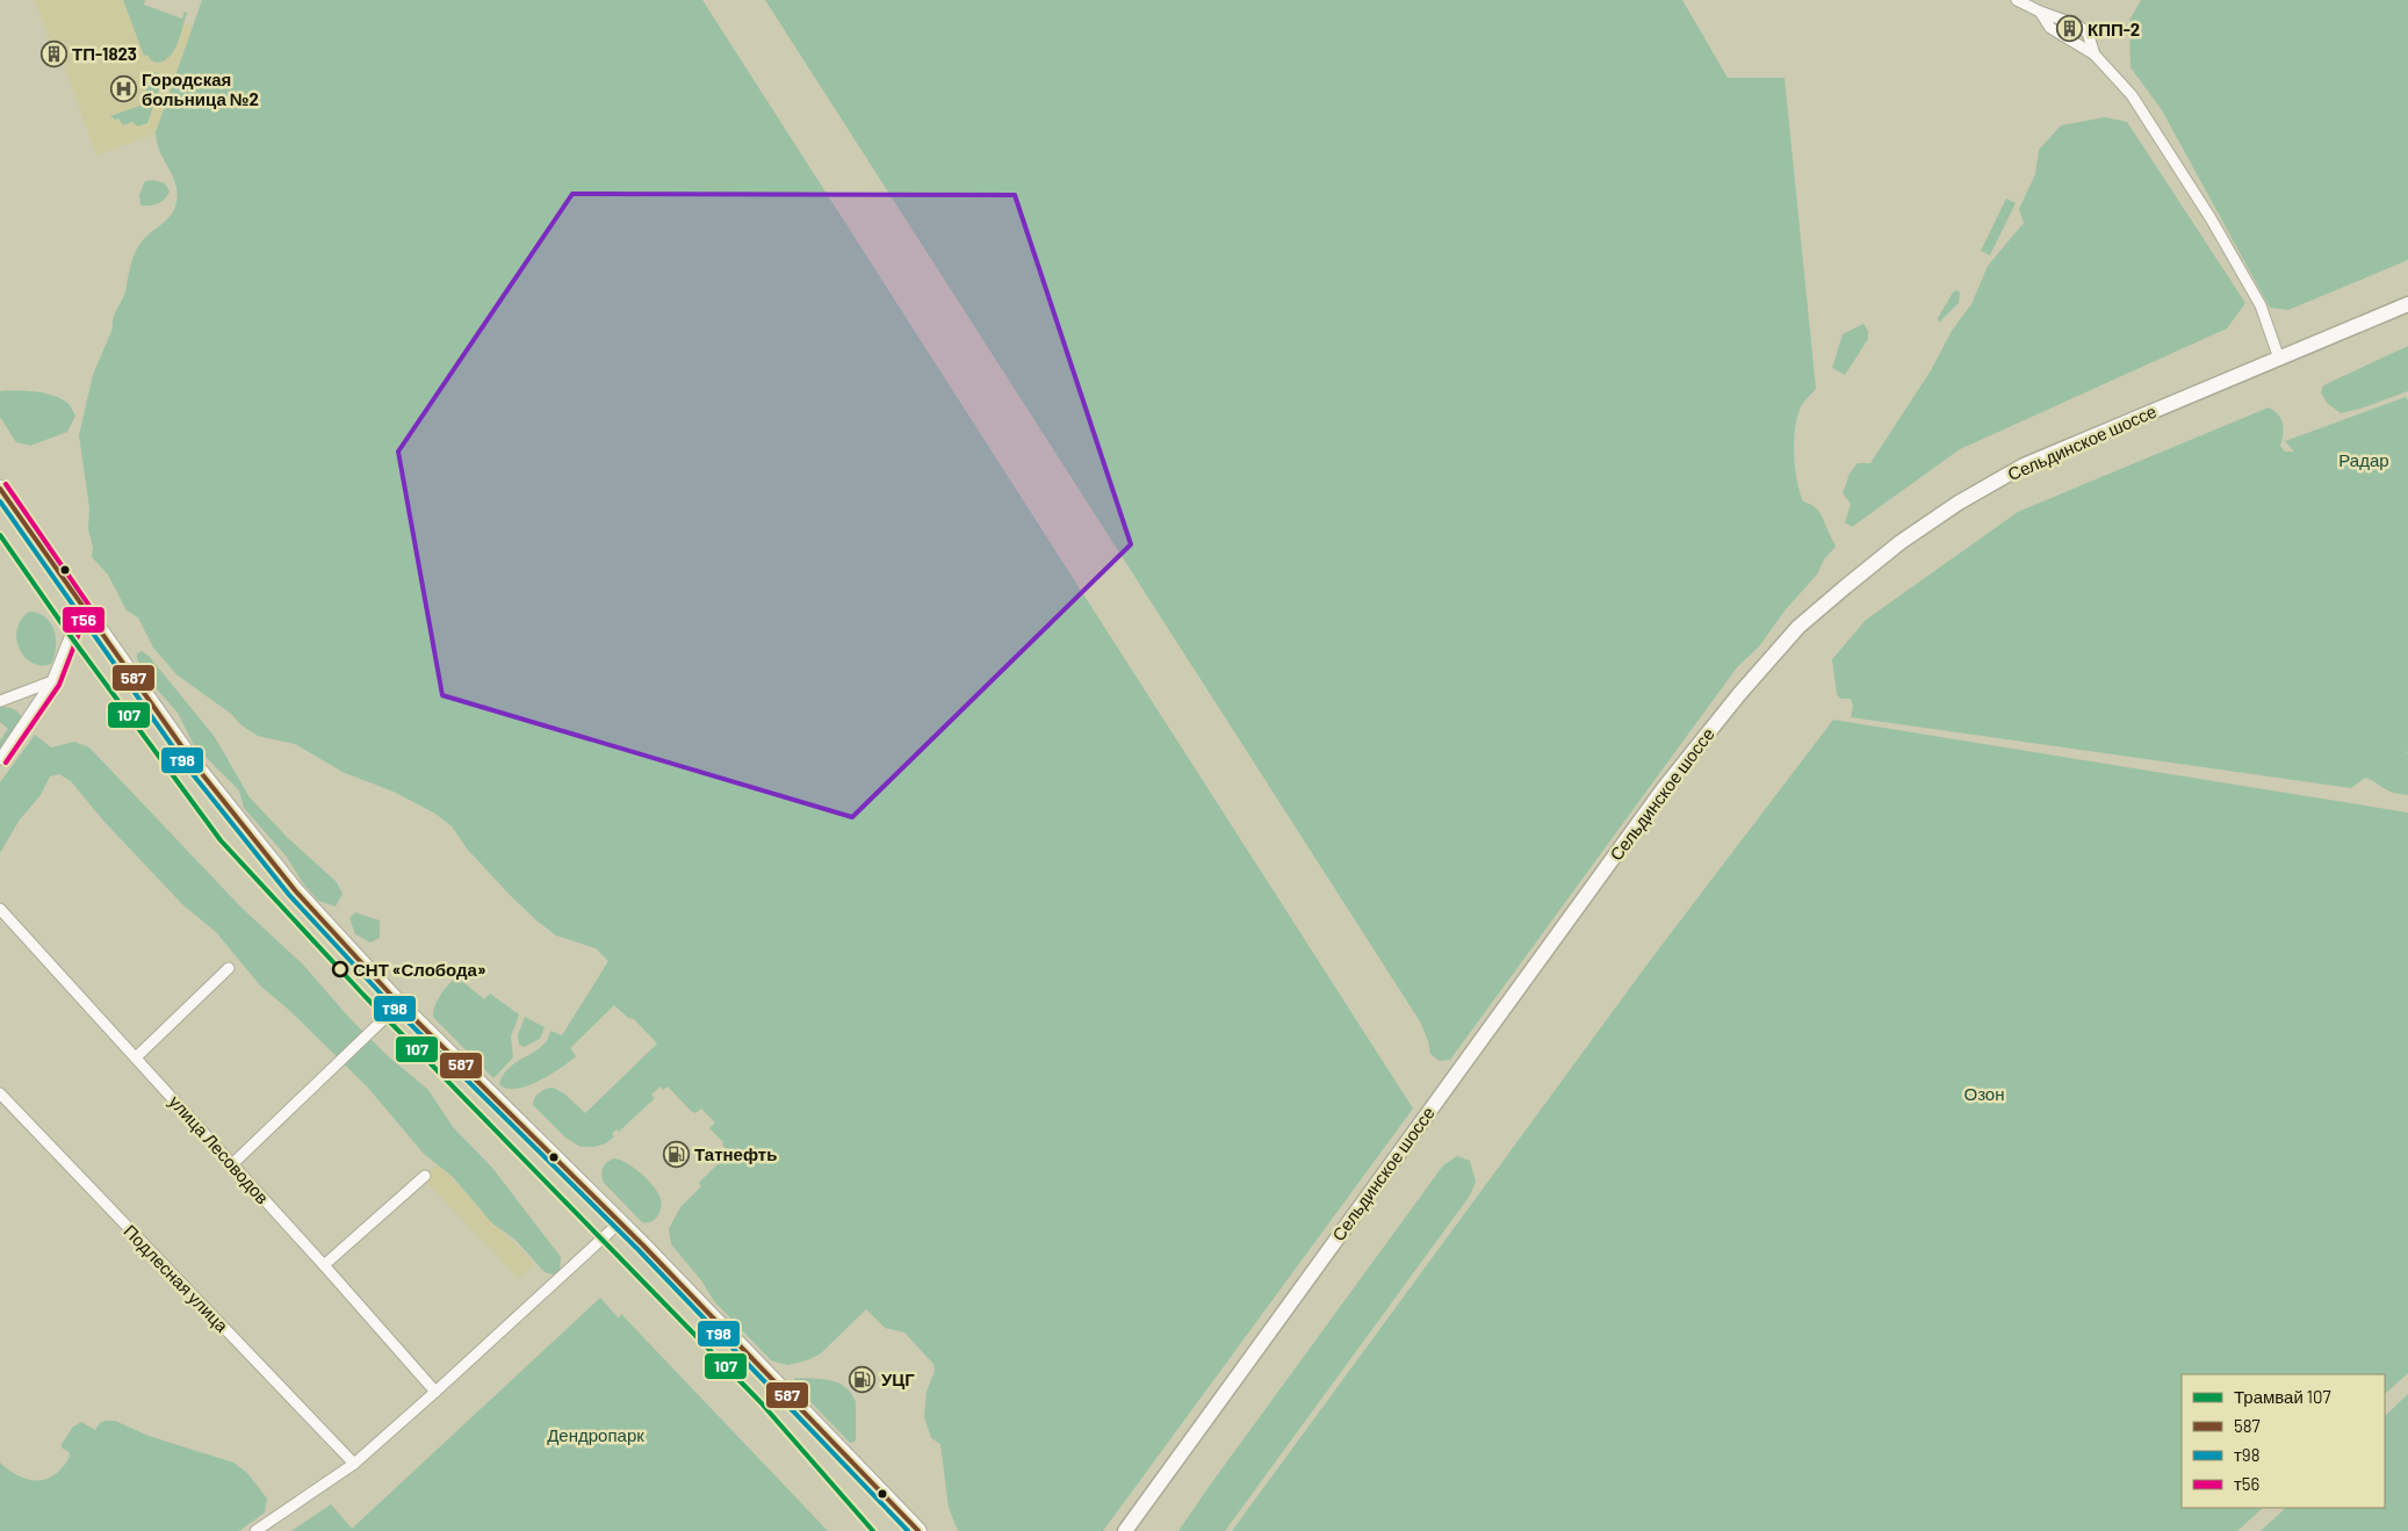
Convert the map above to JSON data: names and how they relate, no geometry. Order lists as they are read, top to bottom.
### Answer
{
  "streets": {
    "main road": ["Сельдинское шоссе"],
    "street": ["улица Лесоводов", "Подлесная улица"]
  },
  "parks": ["Радар", "Озон", "Дендропарк"],
  "places": {
    "building": ["КПП-2", "ТП-1823"],
    "hospital": ["Городская больница №2"],
    "other": ["СНТ «Слобода»"],
    "fuel station": ["Татнефть", "УЦГ"]
  },
  "lines": [
    "transit line т56",
    "transit line 587",
    "transit line т98",
    "tram line 107"
  ],
  "legend": [
    "Трамвай 107",
    "587",
    "т98",
    "т56"
  ]
}
